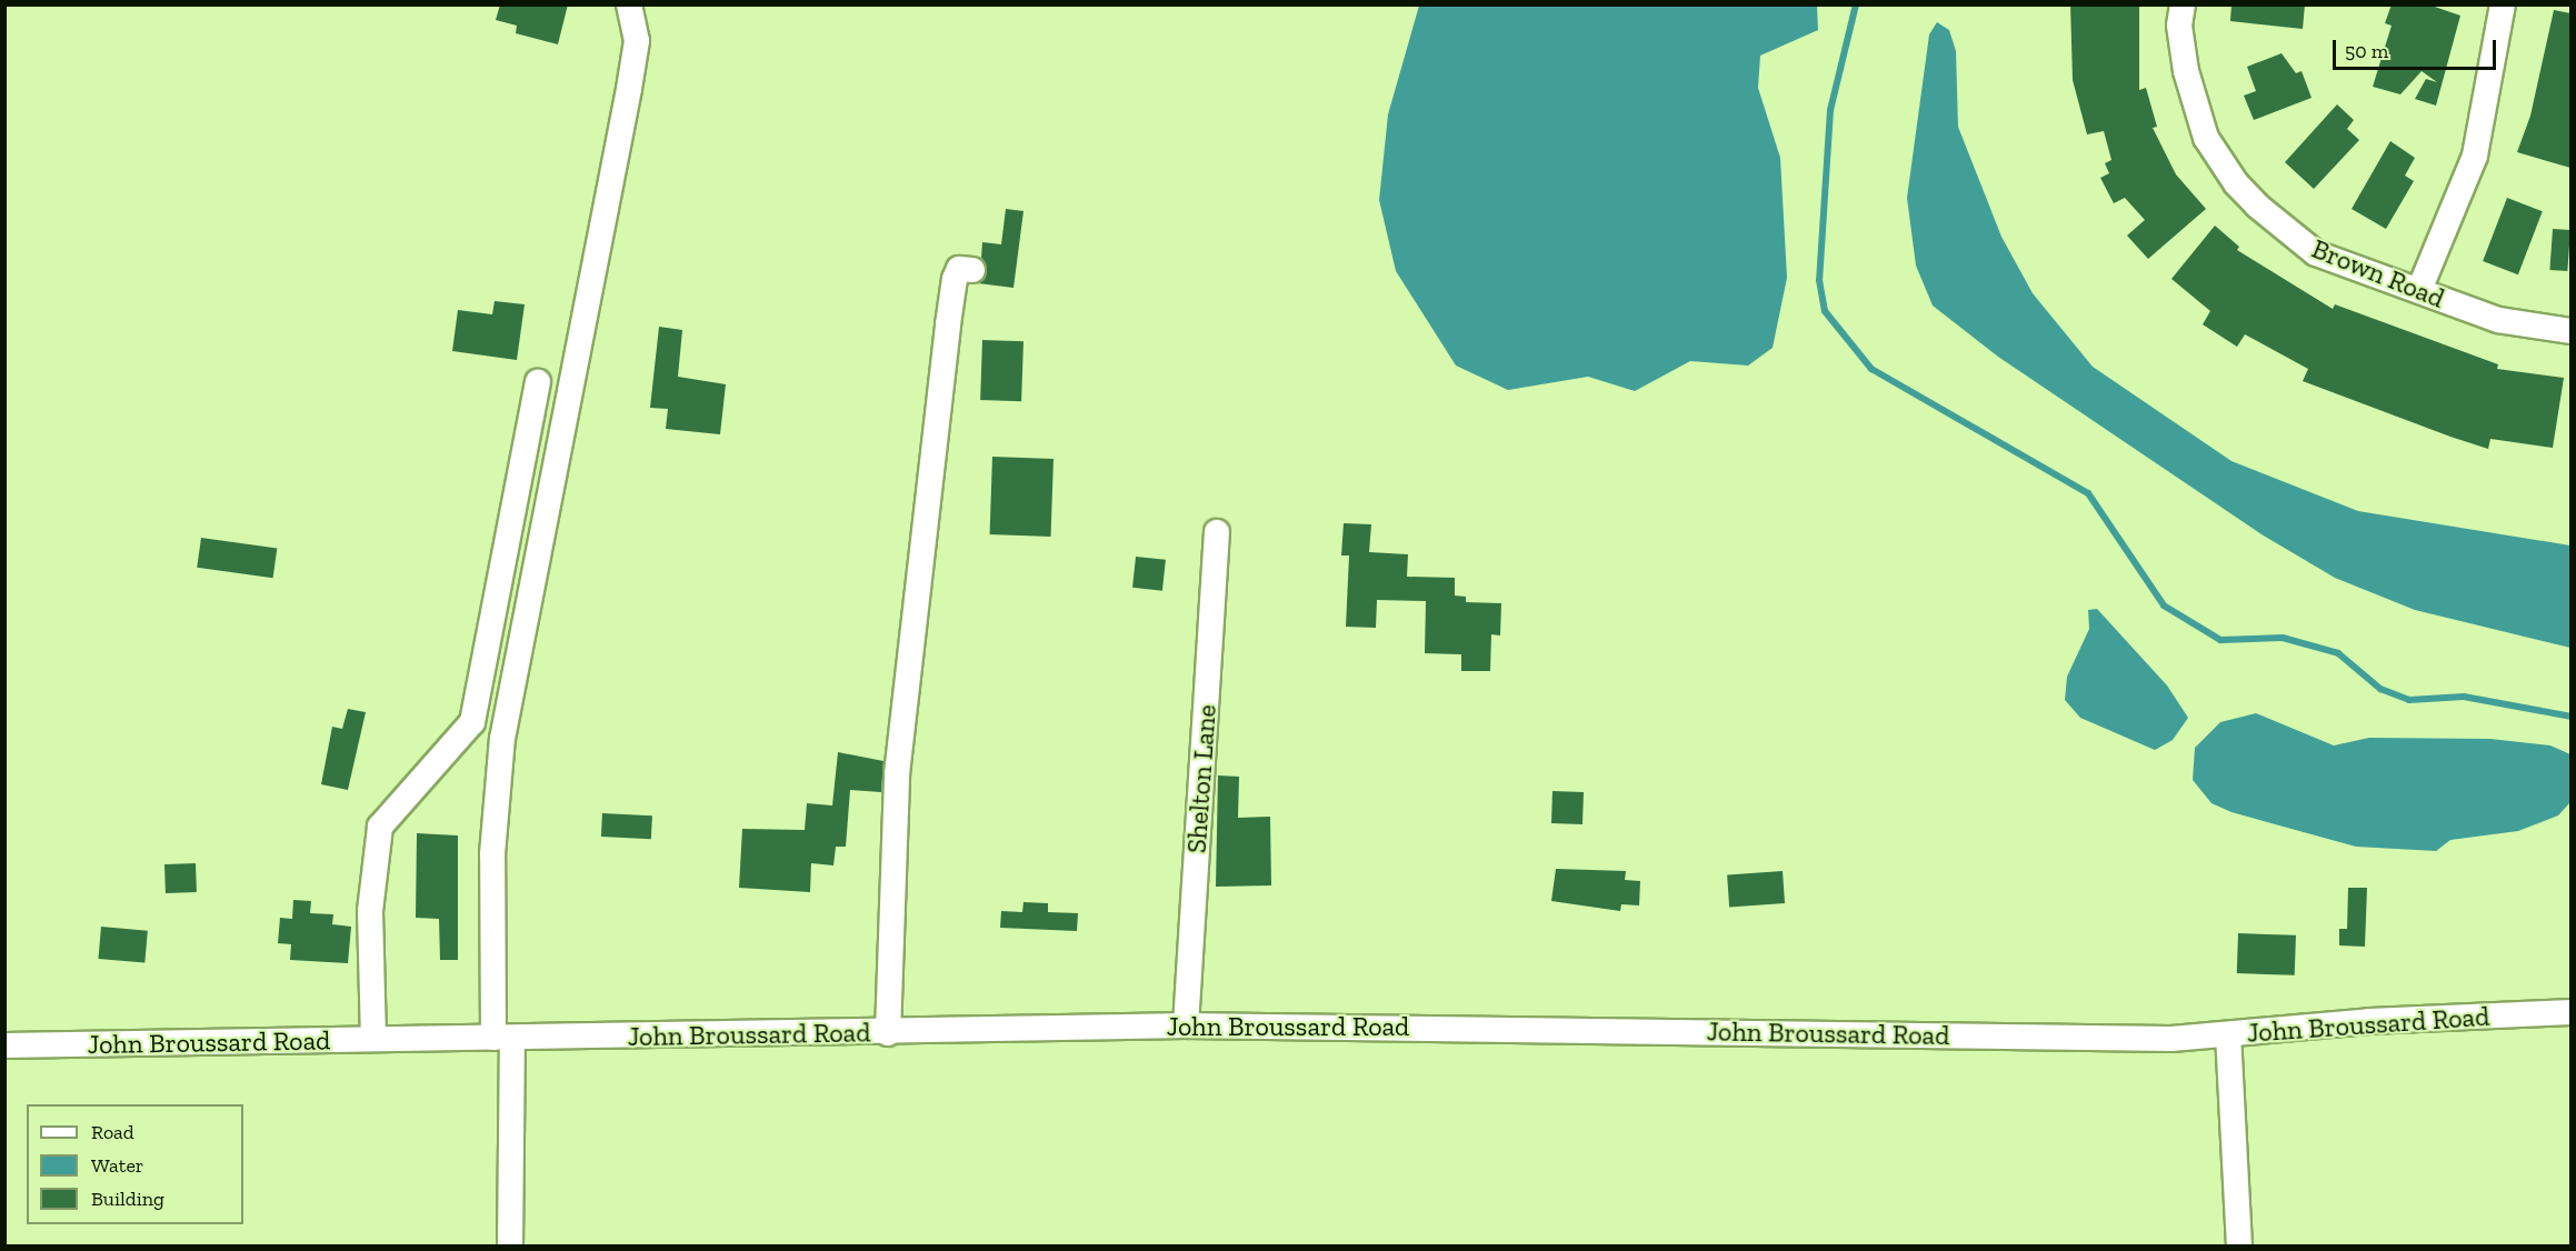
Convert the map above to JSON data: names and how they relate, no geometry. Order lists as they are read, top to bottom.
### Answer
{
  "streets": {
    "street": ["Brown Road", "Shelton Lane", "John Broussard Road"]
  },
  "crossings": [
    ["Shelton Lane", "John Broussard Road"]
  ],
  "legend": ["Road", "Water", "Building"],
  "scale_bar": "50 m"
}
